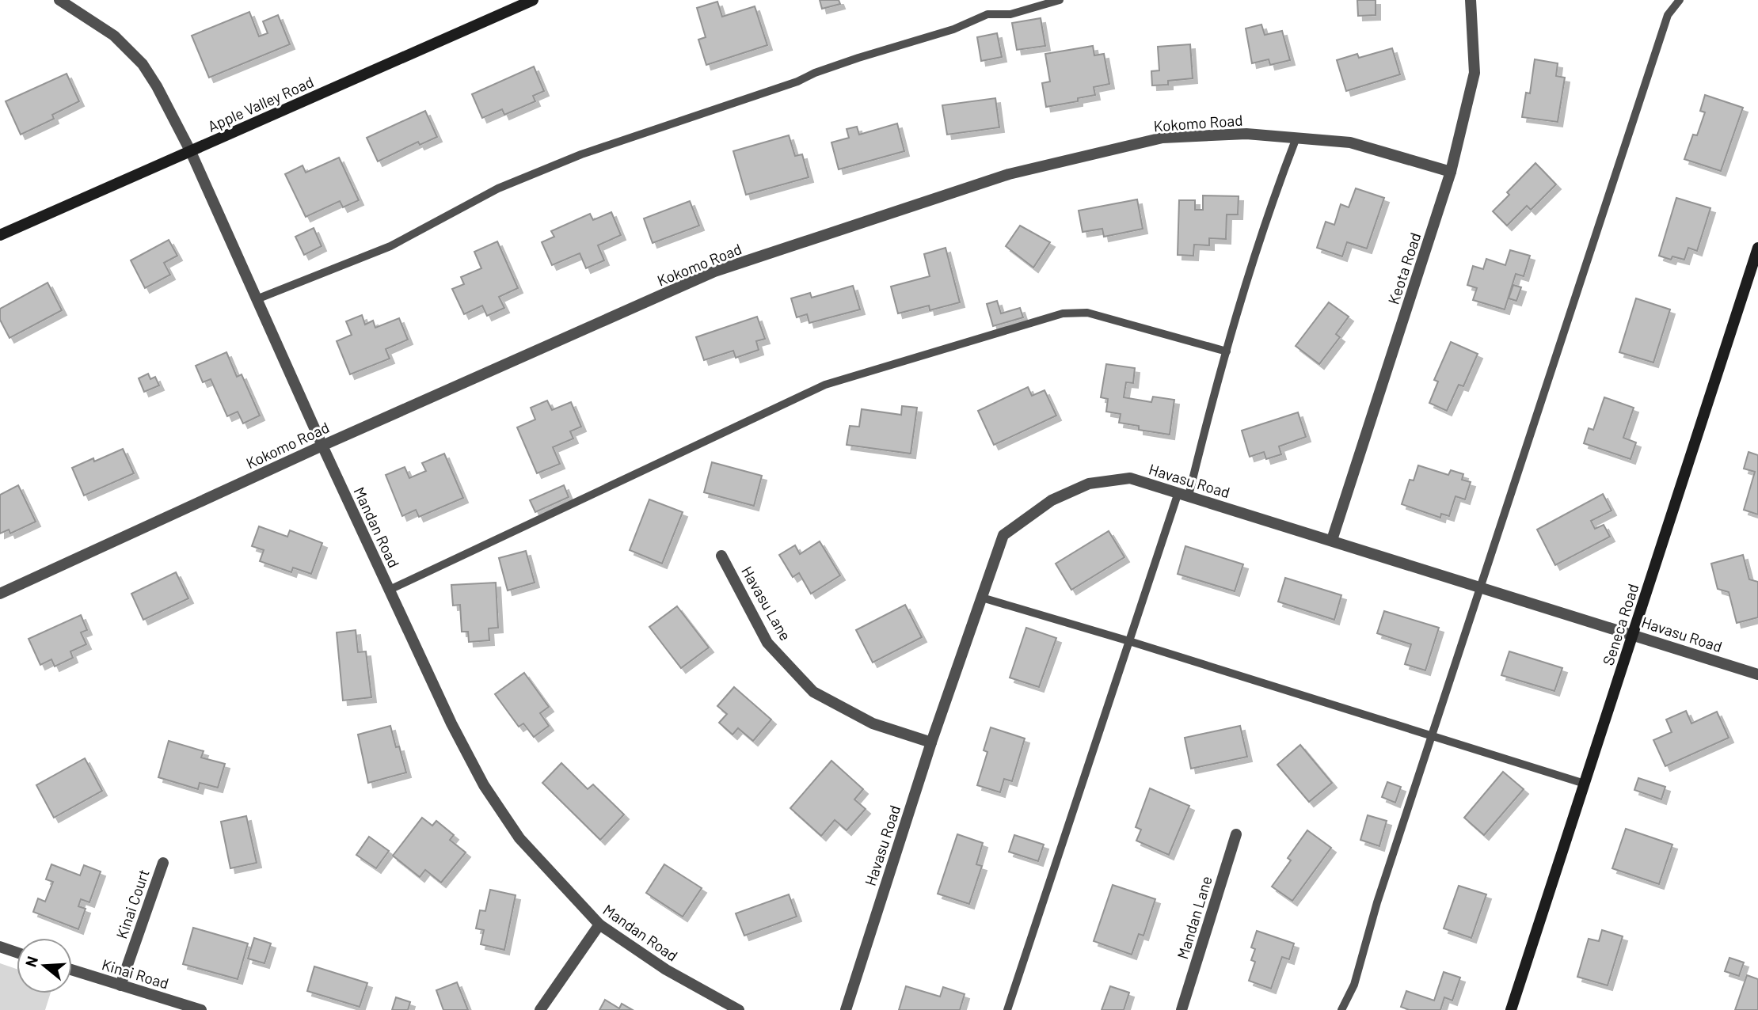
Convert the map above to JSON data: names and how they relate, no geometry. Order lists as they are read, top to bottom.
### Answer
{
  "streets": {
    "street": [
      "Apple Valley Road",
      "Kokomo Road",
      "Keota Road",
      "Havasu Road",
      "Mandan Road",
      "Havasu Lane",
      "Seneca Road",
      "Kinai Court",
      "Mandan Lane",
      "Kinai Road"
    ]
  },
  "crossings": [
    ["Apple Valley Road", "Mandan Road"],
    ["Kokomo Road", "Keota Road"],
    ["Kokomo Road", "Mandan Road"],
    ["Keota Road", "Havasu Road"],
    ["Havasu Road", "Havasu Lane"],
    ["Havasu Road", "Seneca Road"],
    ["Kinai Court", "Kinai Road"]
  ],
  "north": "left"
}
